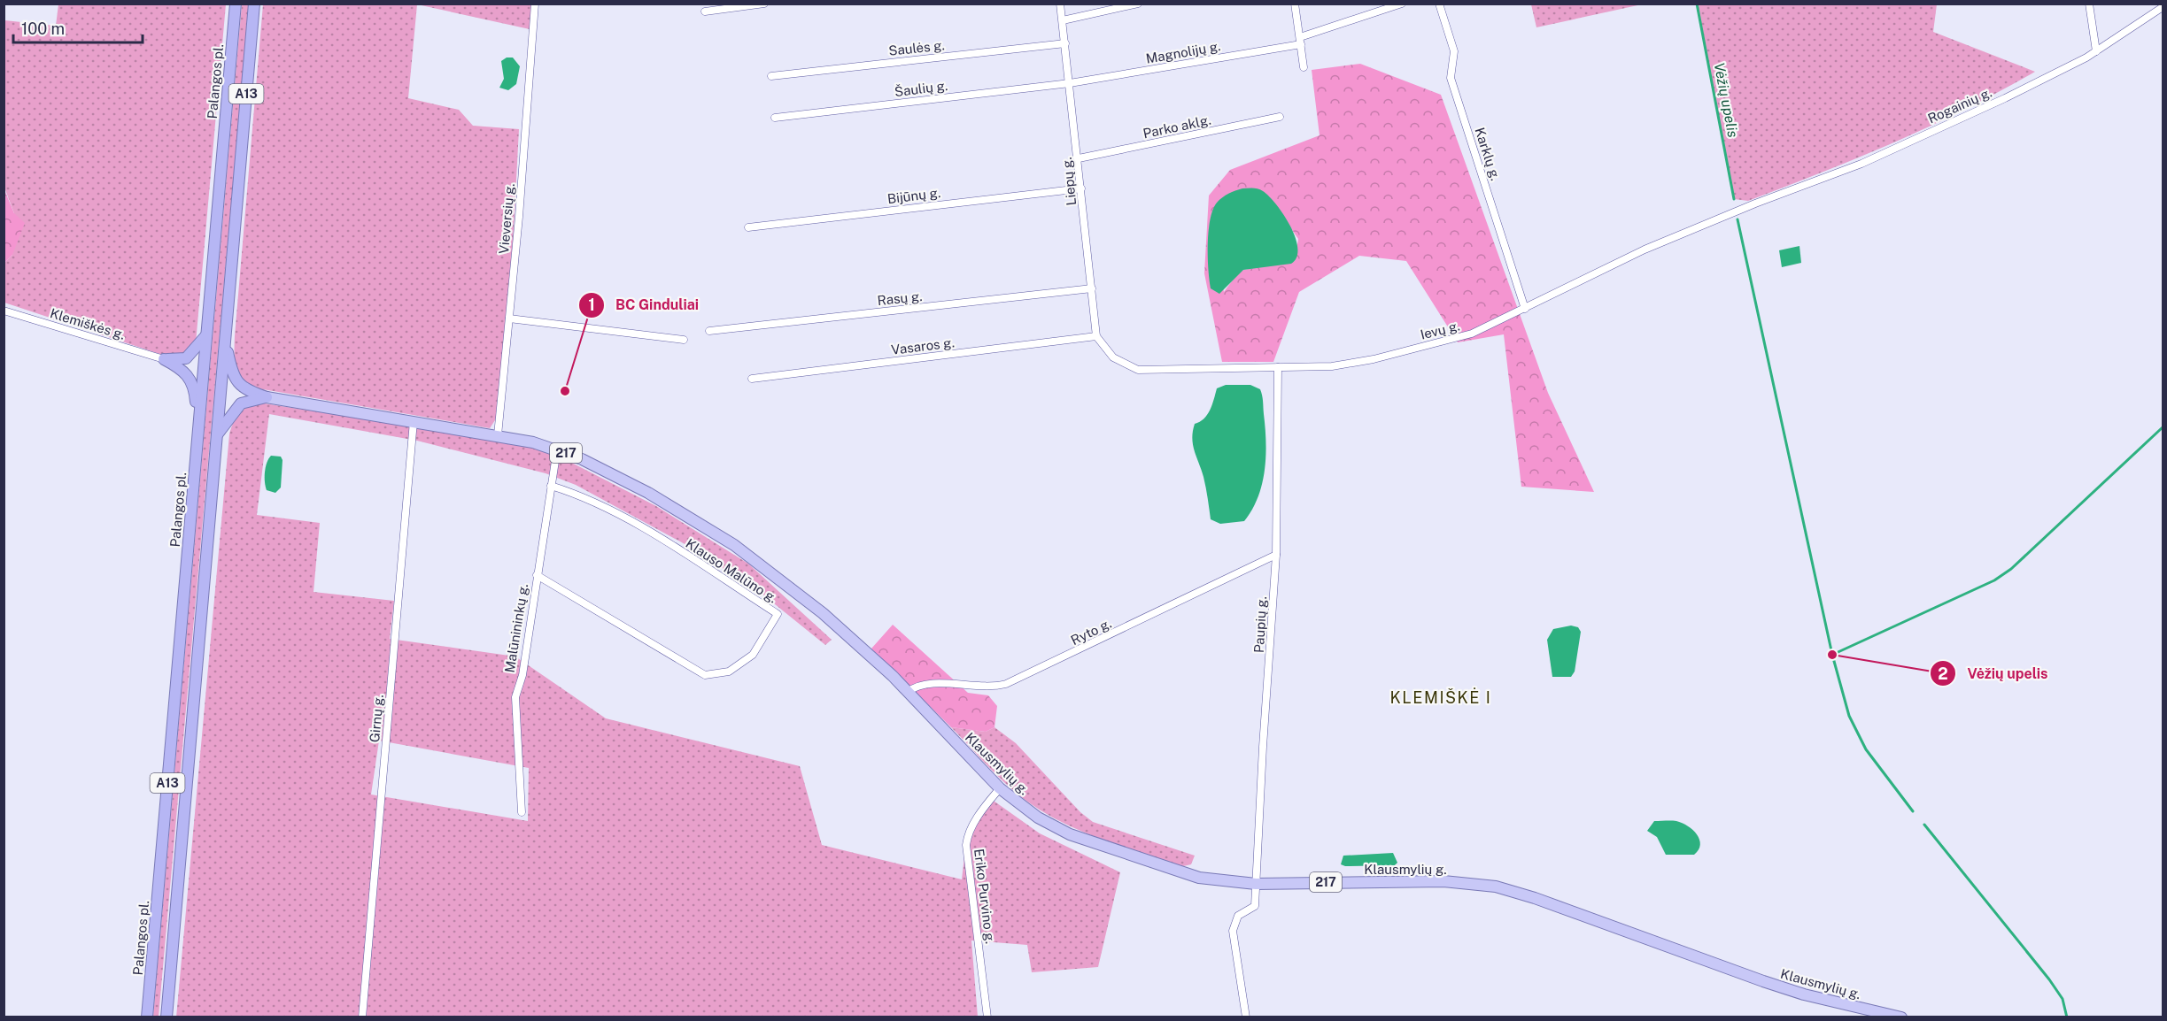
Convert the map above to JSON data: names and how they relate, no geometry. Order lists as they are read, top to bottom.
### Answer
{
  "streets": {
    "highway": ["Palangos pl.", "A13"],
    "main road": ["217", "Klausmylių g."],
    "street": [
      "Saulės g.",
      "Magnolijų g.",
      "Šaulių g.",
      "Rogainių g.",
      "Parko aklg.",
      "Karklų g.",
      "Liepų g.",
      "Bijūnų g.",
      "Vieversių g.",
      "Rasų g.",
      "Klemiškės g.",
      "Ievų g.",
      "Vasaros g.",
      "Klauso Malūno g.",
      "Paupių g.",
      "Malūnininkų g.",
      "Ryto g.",
      "Girnų g.",
      "Eriko Purvino g."
    ]
  },
  "crossings": [
    ["Saulės g.", "Liepų g."],
    ["Magnolijų g.", "Šaulių g."],
    ["Magnolijų g.", "Liepų g."],
    ["Šaulių g.", "Liepų g."],
    ["Rogainių g.", "Ievų g."],
    ["Parko aklg.", "Liepų g."],
    ["Karklų g.", "Ievų g."],
    ["Liepų g.", "Bijūnų g."],
    ["Liepų g.", "Rasų g."],
    ["Liepų g.", "Ievų g."],
    ["Liepų g.", "Vasaros g."],
    ["Vieversių g.", "217"],
    ["Ievų g.", "Vasaros g."],
    ["Ievų g.", "Paupių g."],
    ["217", "Malūnininkų g."],
    ["217", "Girnų g."],
    ["217", "Klausmylių g."],
    ["Klauso Malūno g.", "Malūnininkų g."],
    ["Paupių g.", "Ryto g."],
    ["Paupių g.", "Klausmylių g."],
    ["Malūnininkų g.", "Klausmylių g."],
    ["Ryto g.", "Klausmylių g."],
    ["Klausmylių g.", "Eriko Purvino g."]
  ],
  "districts": ["KLEMIŠKĖ I"],
  "water": ["Vėžių upelis"],
  "places": ["BC Ginduliai", "Vėžių upelis"],
  "scale_bar": "100 m"
}
